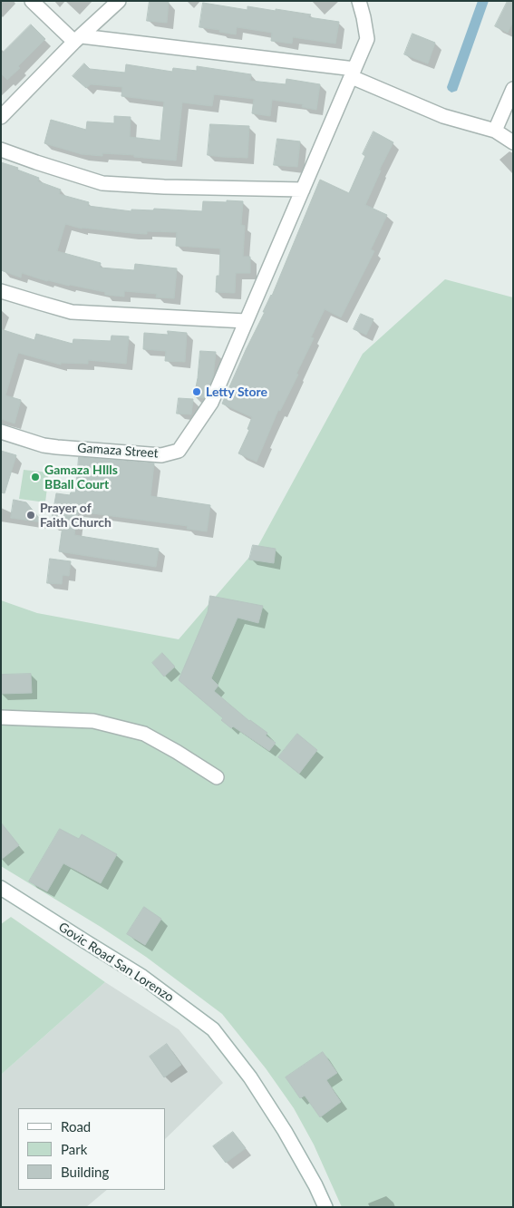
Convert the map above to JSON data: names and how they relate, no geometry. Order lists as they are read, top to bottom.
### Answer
{
  "streets": {
    "street": ["Gamaza Street", "Govic Road San Lorenzo"]
  },
  "places": ["Letty Store", "Gamaza HIlls BBall Court", "Prayer of Faith Church"],
  "legend": ["Road", "Park", "Building"]
}
